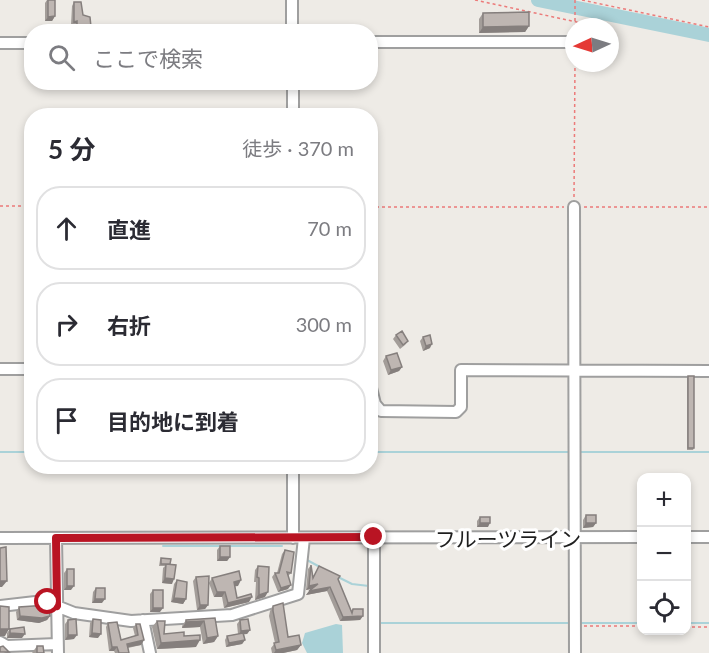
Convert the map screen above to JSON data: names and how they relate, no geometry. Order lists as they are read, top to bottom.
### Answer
{
  "streets": {
    "street": ["フルーツライン"]
  },
  "north": "left",
  "page": {
    "search": "ここで検索",
    "heading": ["5 分", "徒歩 · 370 m"],
    "list": [
      ["直進", "70 m"],
      ["右折", "300 m"],
      "目的地に到着"
    ],
    "map_buttons": ["+", "−"]
  }
}
